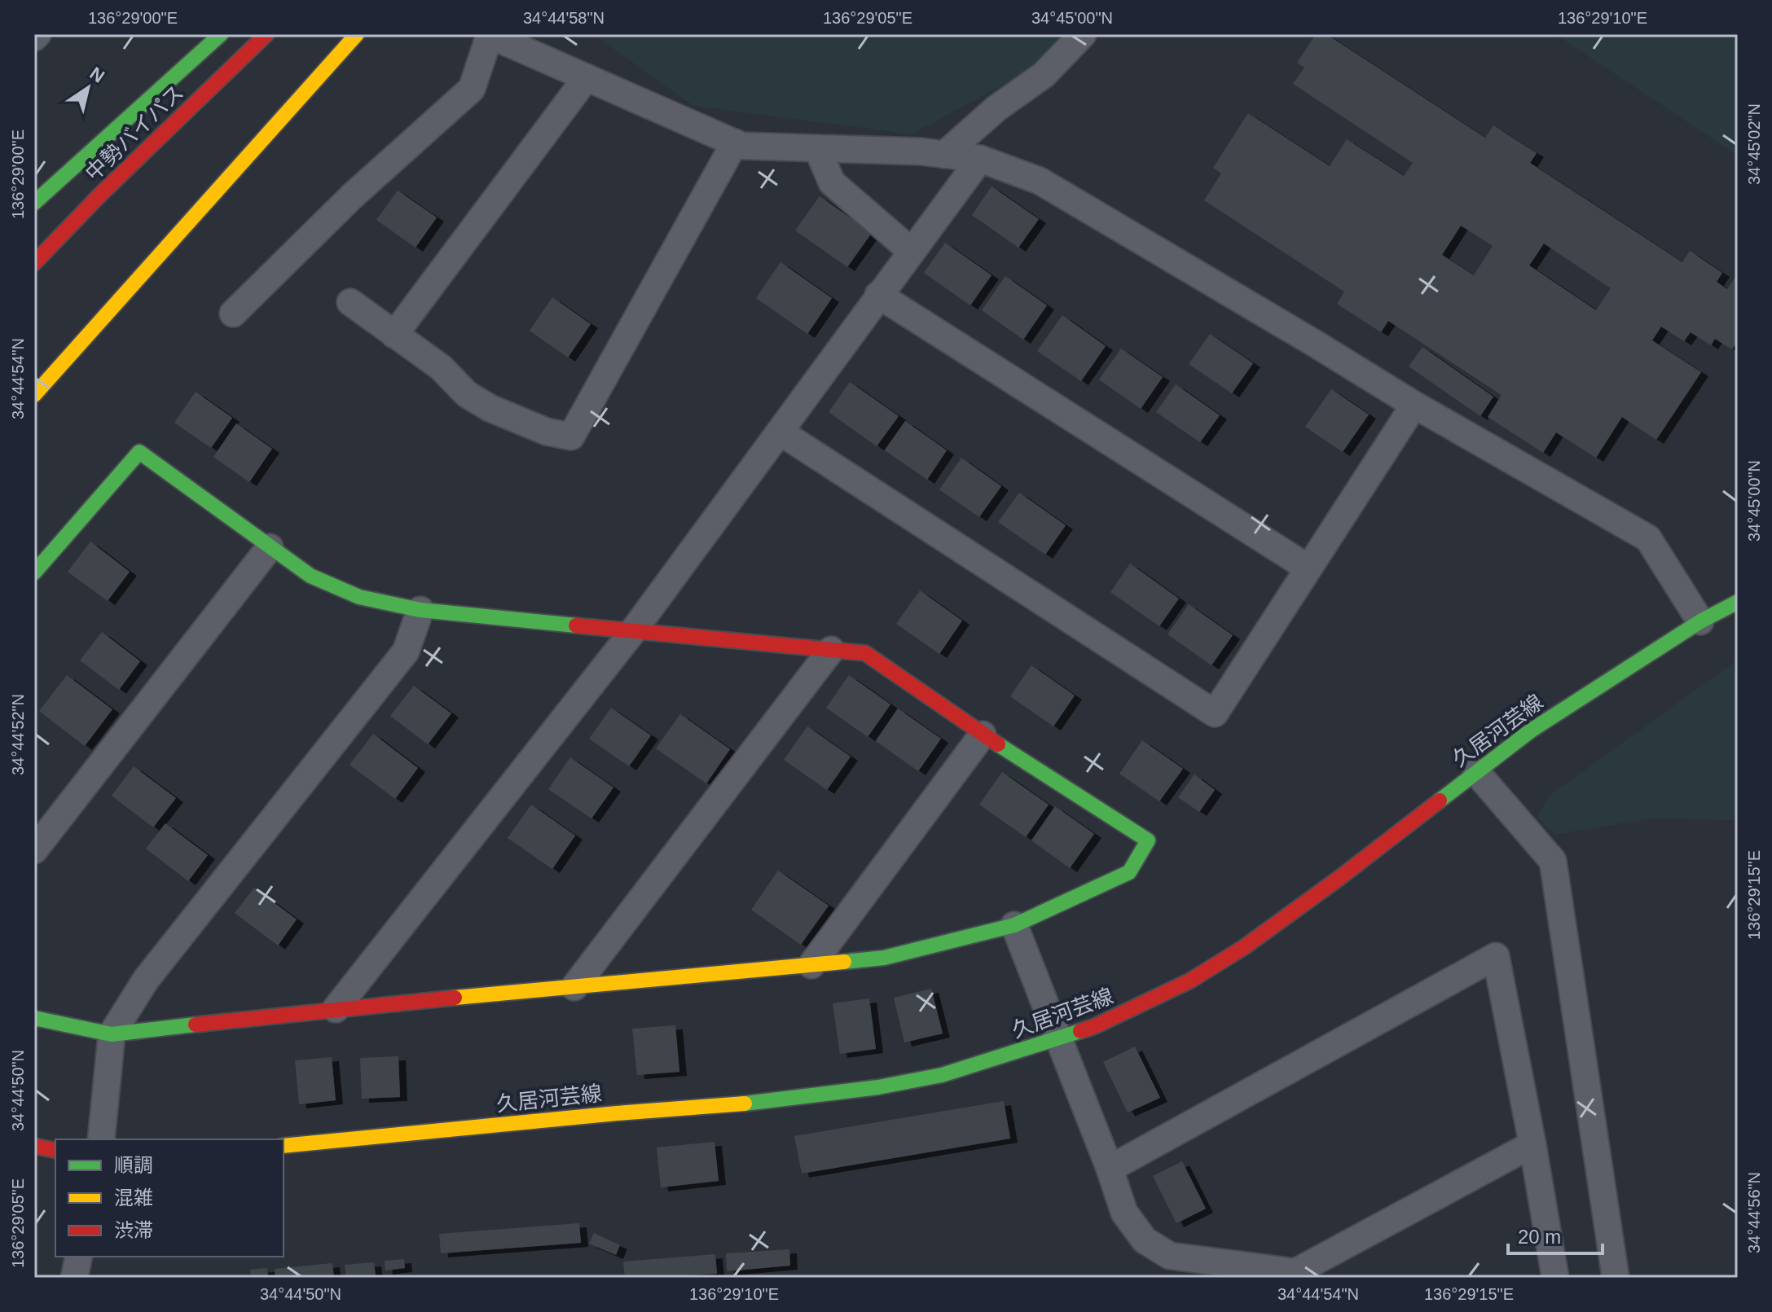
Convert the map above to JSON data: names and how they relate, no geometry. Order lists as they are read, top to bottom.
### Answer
{
  "streets": {
    "main road": ["中勢バイパス", "久居河芸線"]
  },
  "legend": ["順調", "混雑", "渋滞"],
  "scale_bar": "20 m",
  "north": "top right",
  "coordinates": [
    "136°29'00\"E",
    "34°44'58\"N",
    "136°29'05\"E",
    "34°45'00\"N",
    "136°29'10\"E",
    "34°45'02\"N",
    "34°44'54\"N",
    "34°44'52\"N",
    "136°29'15\"E",
    "34°44'50\"N",
    "34°44'56\"N"
  ]
}
